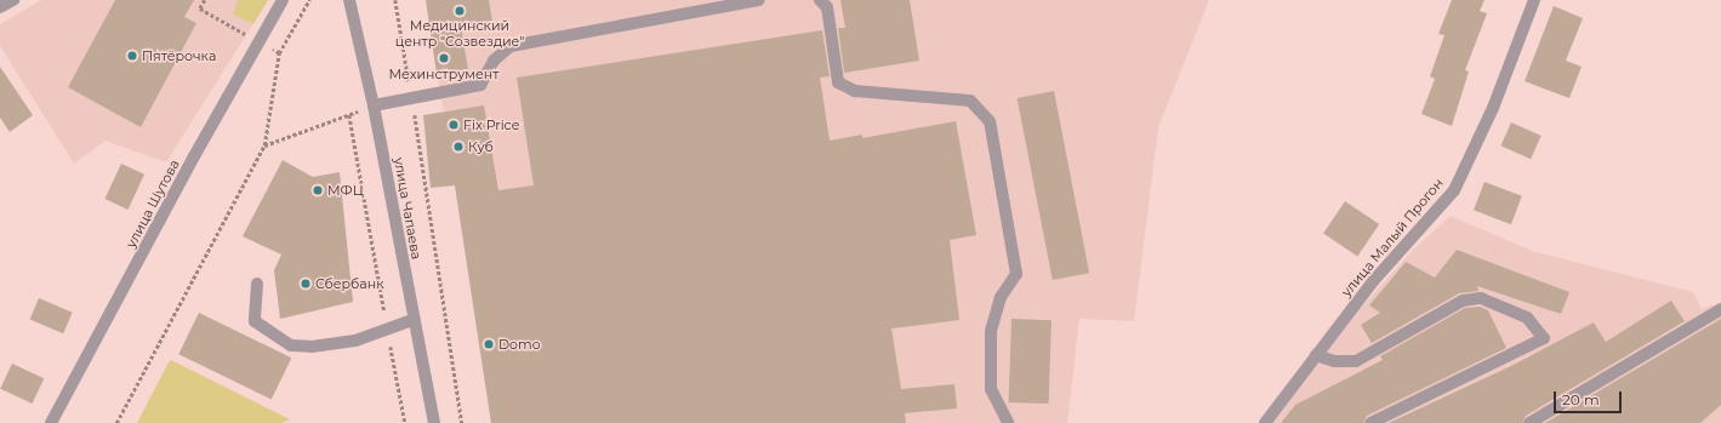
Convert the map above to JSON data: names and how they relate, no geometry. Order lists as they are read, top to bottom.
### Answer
{
  "streets": {
    "street": ["улица Шутова", "улица Чапаева", "улица Малый Прогон"]
  },
  "places": [
    "Медицинский центр \"Созвездие\"",
    "Пятёрочка",
    "Мехинструмент",
    "Fix Price",
    "Куб",
    "МФЦ",
    "Сбербанк",
    "Domo"
  ],
  "scale_bar": "20 m"
}
